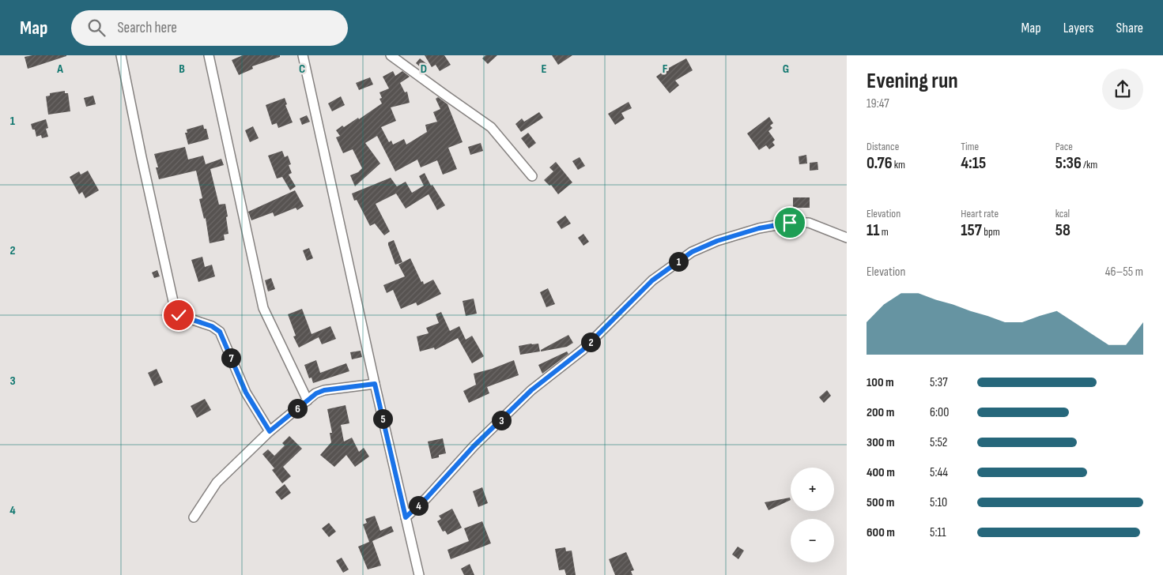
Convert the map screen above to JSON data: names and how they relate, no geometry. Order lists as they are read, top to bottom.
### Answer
{
  "page": {
    "header": "Map",
    "search": "Search here",
    "nav": ["Map", "Layers", "Share"],
    "heading": ["Evening run", "19:47"],
    "stats": [
      ["Distance", "0.76 km"],
      ["Time", "4:15"],
      ["Pace", "5:36 /km"],
      ["Elevation", "11 m"],
      ["Heart rate", "157 bpm"],
      ["kcal", "58"]
    ],
    "pins": [
      "1",
      "2",
      "7",
      "6",
      "5",
      "3",
      "4"
    ],
    "chart": ["Elevation", "46–55 m"],
    "list": [
      {
        "name": "100 m",
        "note": "5:37"
      },
      {
        "name": "200 m",
        "note": "6:00"
      },
      {
        "name": "300 m",
        "note": "5:52"
      },
      {
        "name": "400 m",
        "note": "5:44"
      },
      {
        "name": "500 m",
        "note": "5:10"
      },
      {
        "name": "600 m",
        "note": "5:11"
      }
    ],
    "map_buttons": ["+", "−"]
  },
  "grid": {
    "columns": [
      "A",
      "B",
      "C",
      "D",
      "E",
      "F",
      "G"
    ],
    "rows": [
      "1",
      "2",
      "3",
      "4"
    ]
  }
}
